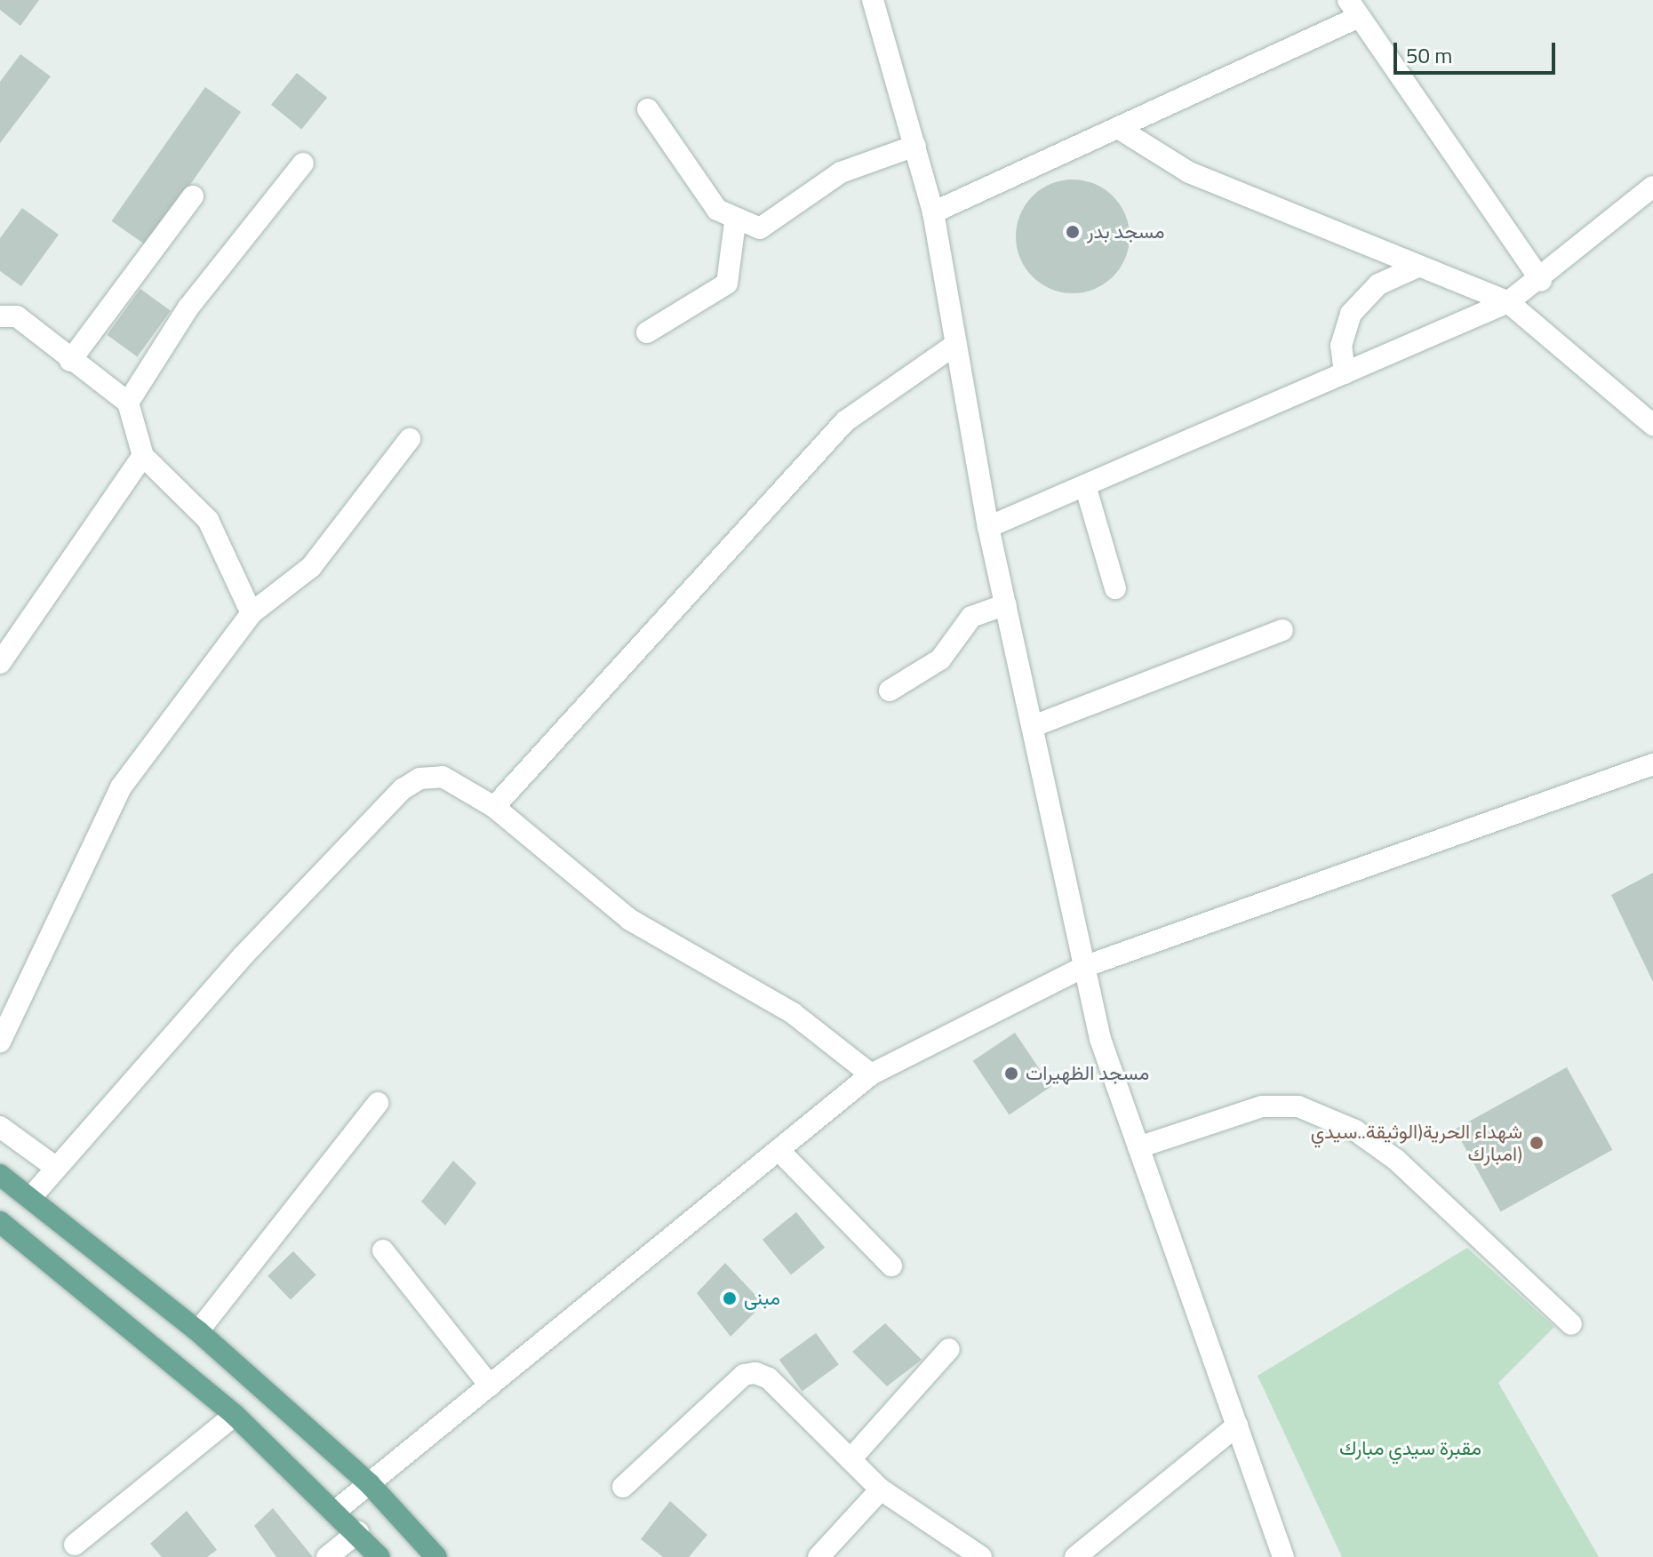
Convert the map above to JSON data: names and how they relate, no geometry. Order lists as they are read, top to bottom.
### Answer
{
  "parks": ["مقبرة سيدي مبارك"],
  "places": [
    "مسجد بدر",
    "مسجد الظهيرات",
    "شهداء الحرية(الوثيقة..سيدي امبارك)",
    "مبنى"
  ],
  "scale_bar": "50 m"
}
